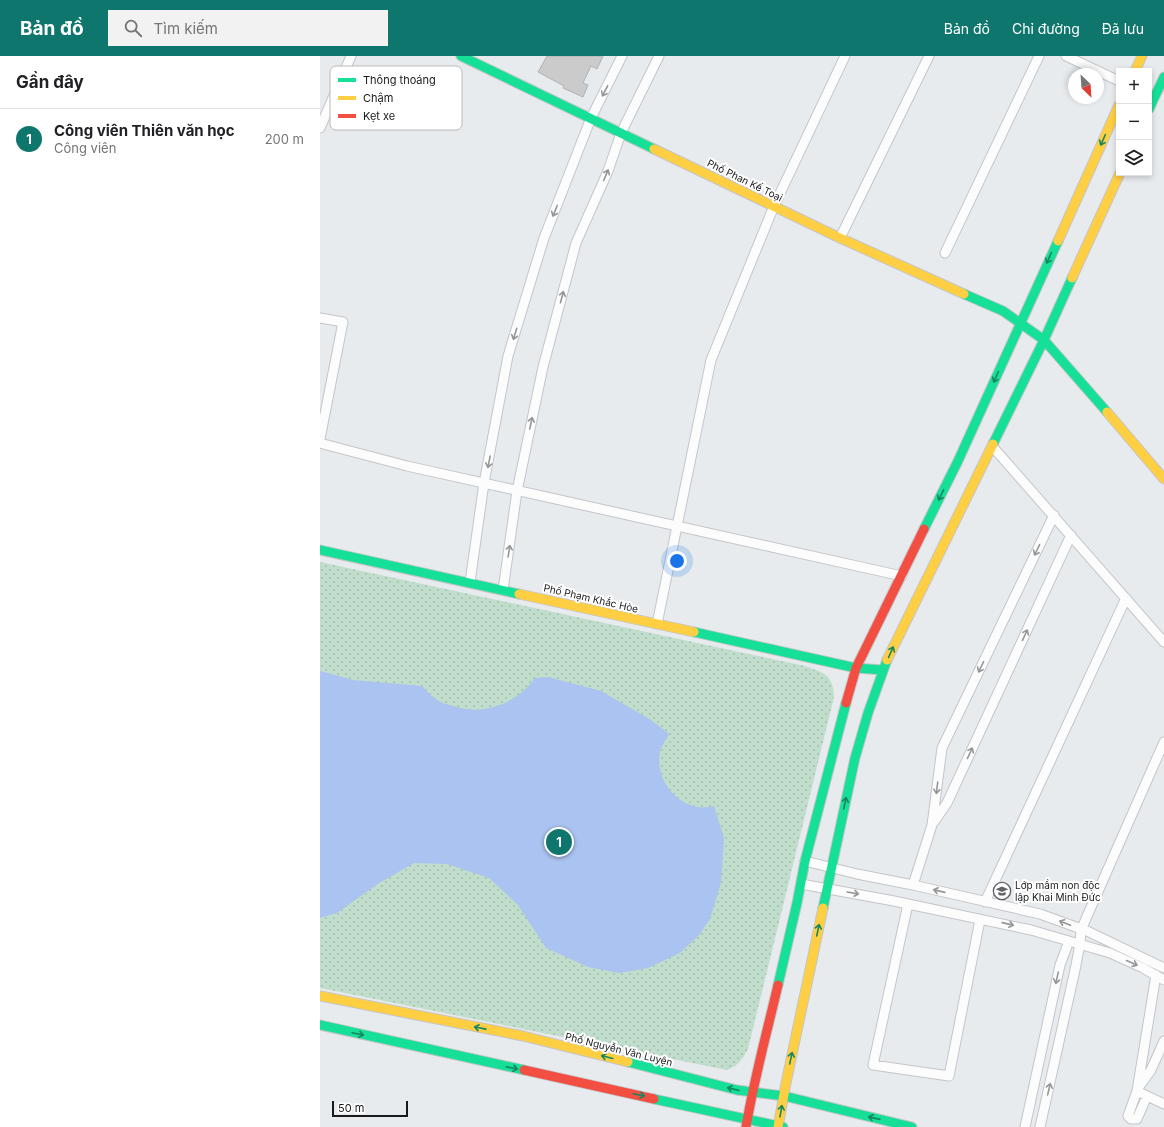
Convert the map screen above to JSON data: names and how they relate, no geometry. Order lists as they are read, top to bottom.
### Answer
{
  "streets": {
    "main road": ["Phố Phan Kế Toại", "Phố Phạm Khắc Hòe", "Phố Nguyễn Văn Luyện"]
  },
  "places": {
    "school or university": ["Lớp mầm non độc lập Khai Minh Đức"]
  },
  "legend": ["Thông thoáng", "Chậm", "Kẹt xe"],
  "scale_bar": "50 m",
  "north": "bottom right",
  "page": {
    "header": "Bản đồ",
    "search": "Tìm kiếm",
    "nav": ["Bản đồ", "Chỉ đường", "Đã lưu"],
    "heading": "Gần đây",
    "map_buttons": ["+", "−"],
    "list": [
      {
        "mark": "1",
        "name": "Công viên Thiên văn học",
        "note": "Công viên",
        "value": "200 m"
      }
    ],
    "pins": "1",
    "scale": "50 m"
  }
}
